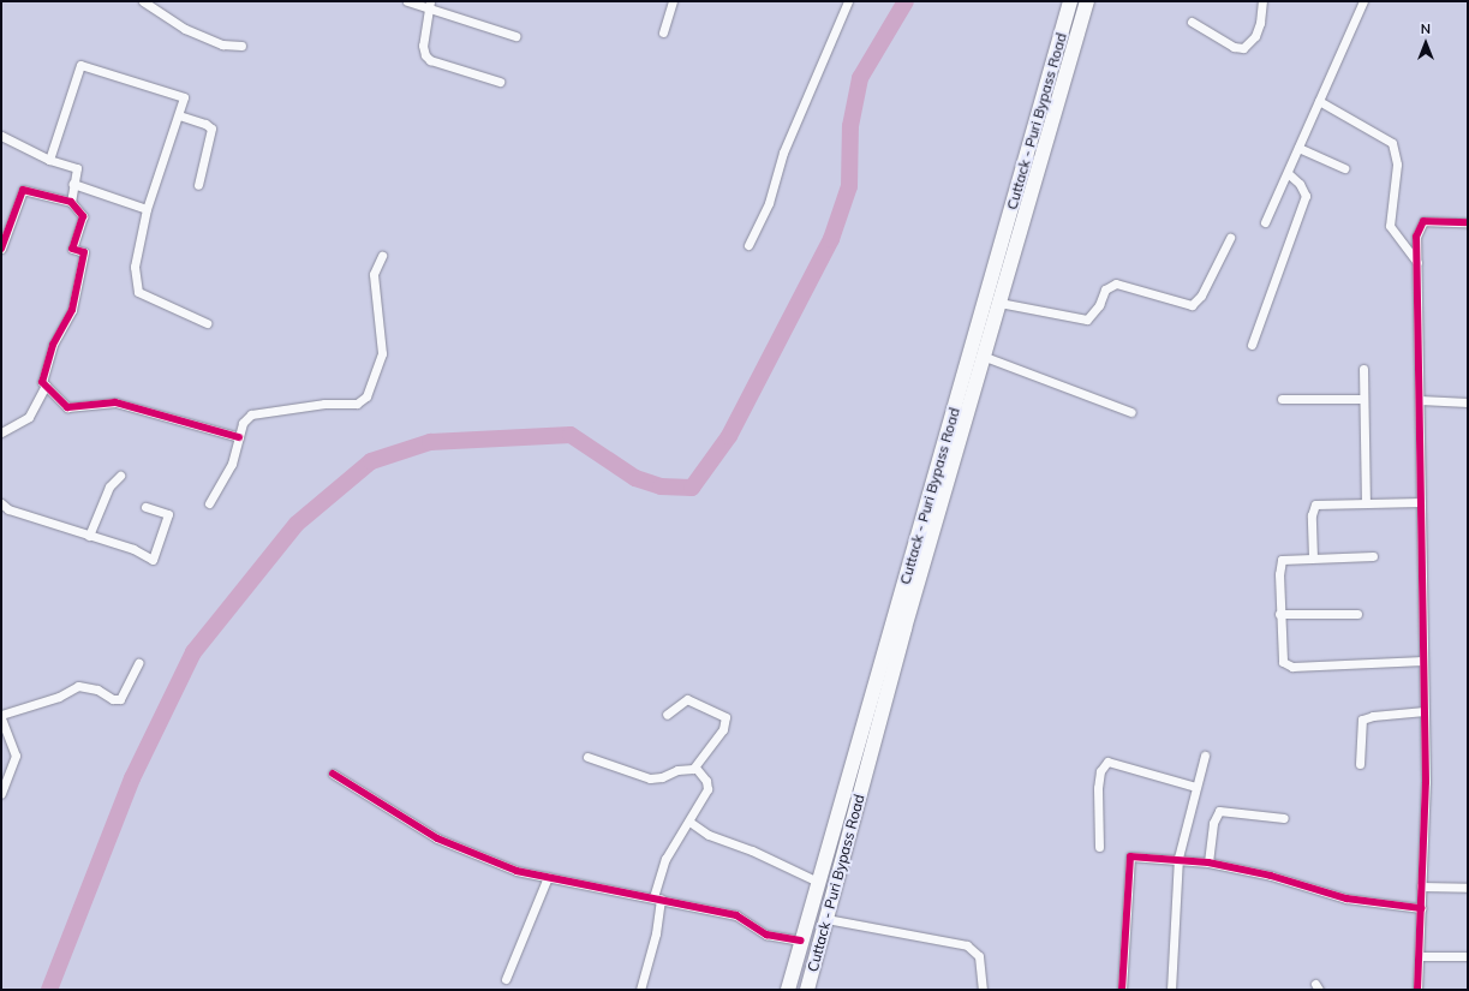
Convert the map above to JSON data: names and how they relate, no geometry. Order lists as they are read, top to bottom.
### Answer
{
  "streets": {
    "highway": ["Cuttack - Puri Bypass Road"]
  },
  "north": "top"
}
